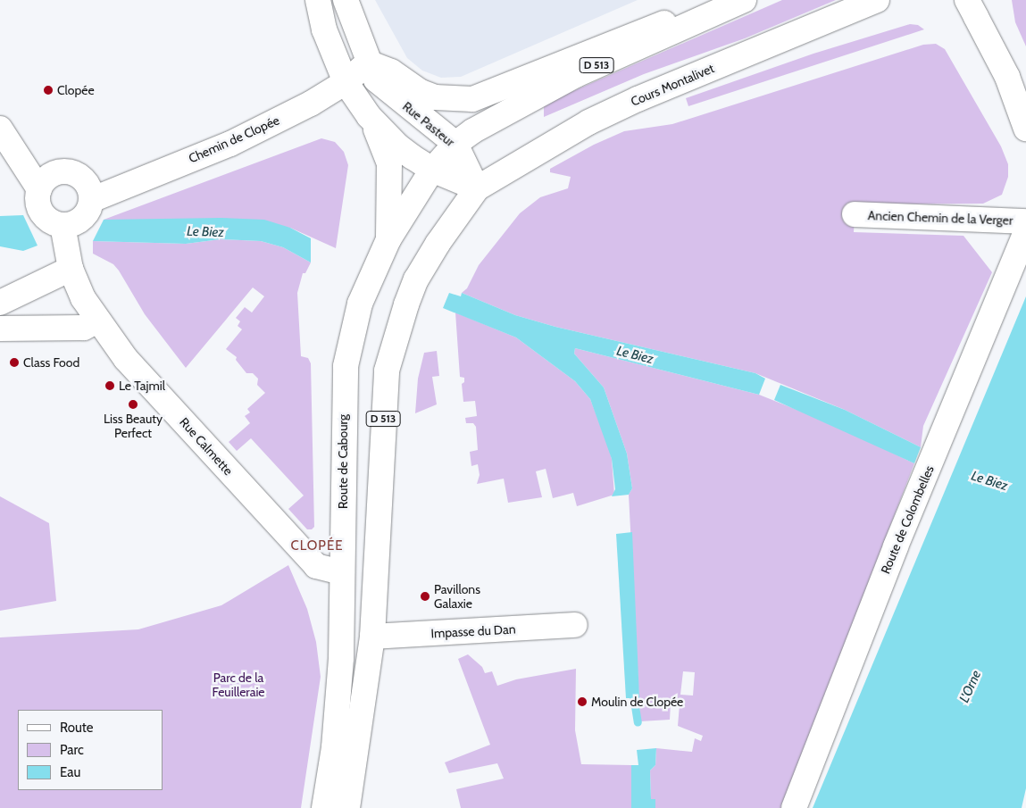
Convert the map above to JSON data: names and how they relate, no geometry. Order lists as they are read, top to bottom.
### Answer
{
  "streets": {
    "main road": [
      "D 513",
      "Cours Montalivet",
      "Rue Pasteur",
      "Chemin de Clopée",
      "Ancien Chemin de la Verger",
      "Rue Calmette",
      "Route de Cabourg",
      "Route de Colombelles",
      "Impasse du Dan"
    ]
  },
  "crossings": [
    ["D 513", "Cours Montalivet"],
    ["D 513", "Rue Pasteur"],
    ["D 513", "Route de Cabourg"],
    ["D 513", "Impasse du Dan"],
    ["Cours Montalivet", "Rue Pasteur"],
    ["Rue Pasteur", "Chemin de Clopée"],
    ["Rue Pasteur", "Route de Cabourg"],
    ["Chemin de Clopée", "Rue Calmette"],
    ["Rue Calmette", "Route de Cabourg"]
  ],
  "districts": ["CLOPÉE"],
  "water": ["Le Biez", "L'Orne"],
  "parks": ["Parc de la Feuilleraie"],
  "places": [
    "Clopée",
    "Class Food",
    "Le Tajmil",
    "Liss Beauty Perfect",
    "Pavillons Galaxie",
    "Moulin de Clopée"
  ],
  "legend": ["Route", "Parc", "Eau"]
}
